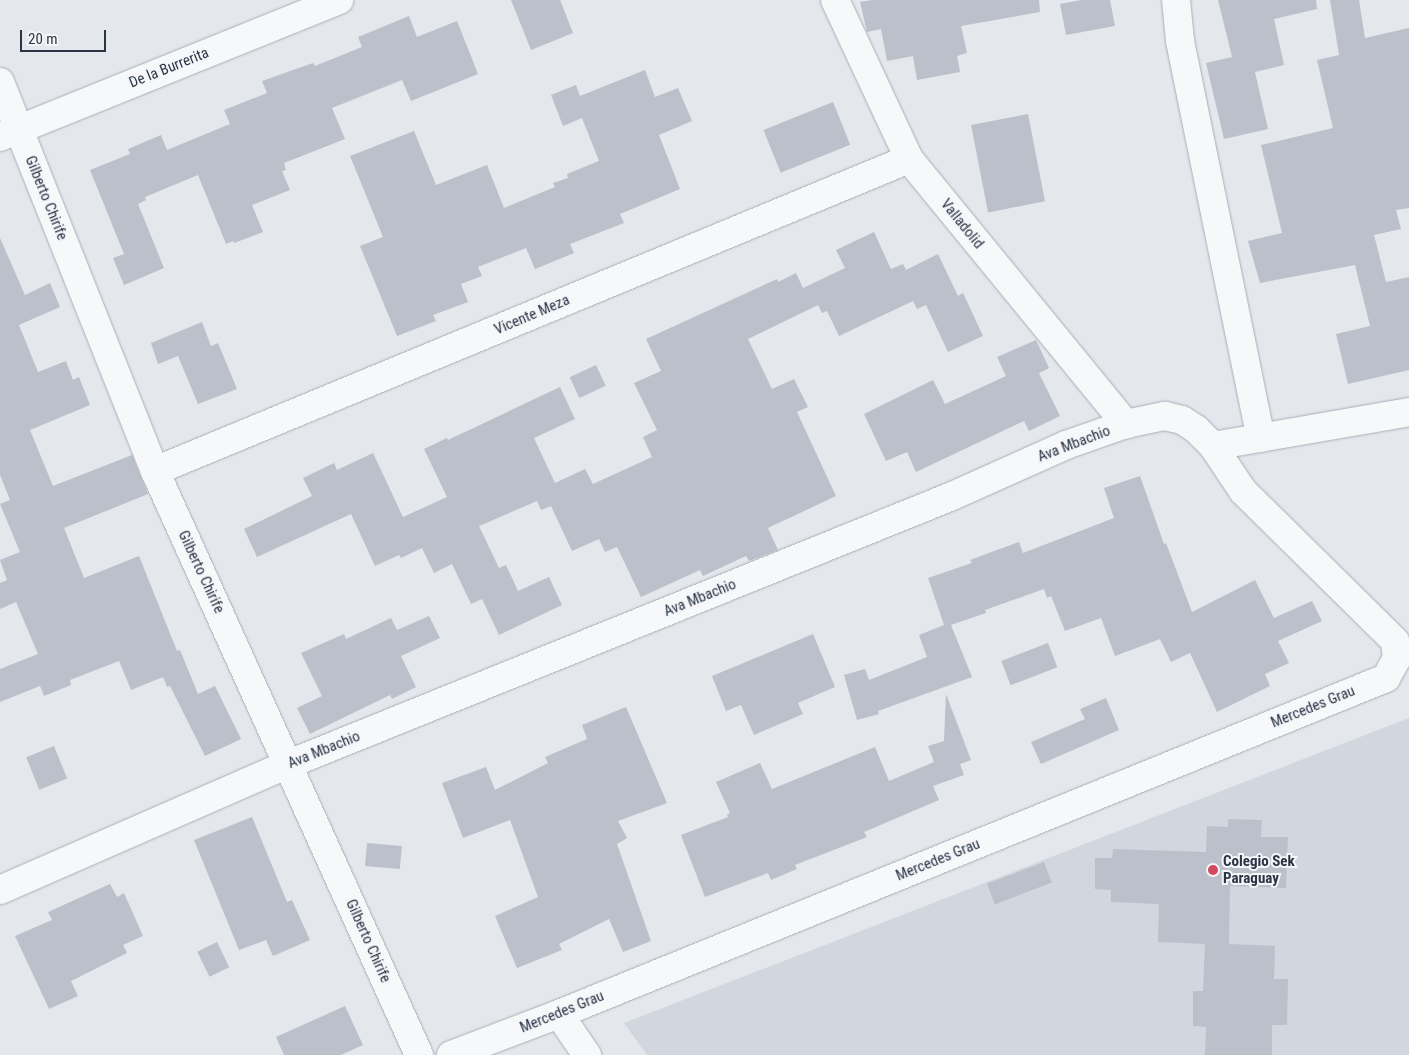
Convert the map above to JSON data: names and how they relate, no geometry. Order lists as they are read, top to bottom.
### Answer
{
  "streets": {
    "street": [
      "De la Burrerita",
      "Gilberto Chirife",
      "Valladolid",
      "Vicente Meza",
      "Ava Mbachio",
      "Mercedes Grau"
    ]
  },
  "crossings": [
    ["De la Burrerita", "Gilberto Chirife"],
    ["Gilberto Chirife", "Vicente Meza"],
    ["Gilberto Chirife", "Ava Mbachio"],
    ["Valladolid", "Vicente Meza"],
    ["Valladolid", "Ava Mbachio"],
    ["Ava Mbachio", "Mercedes Grau"]
  ],
  "places": ["Colegio Sek Paraguay"],
  "scale_bar": "20 m"
}
